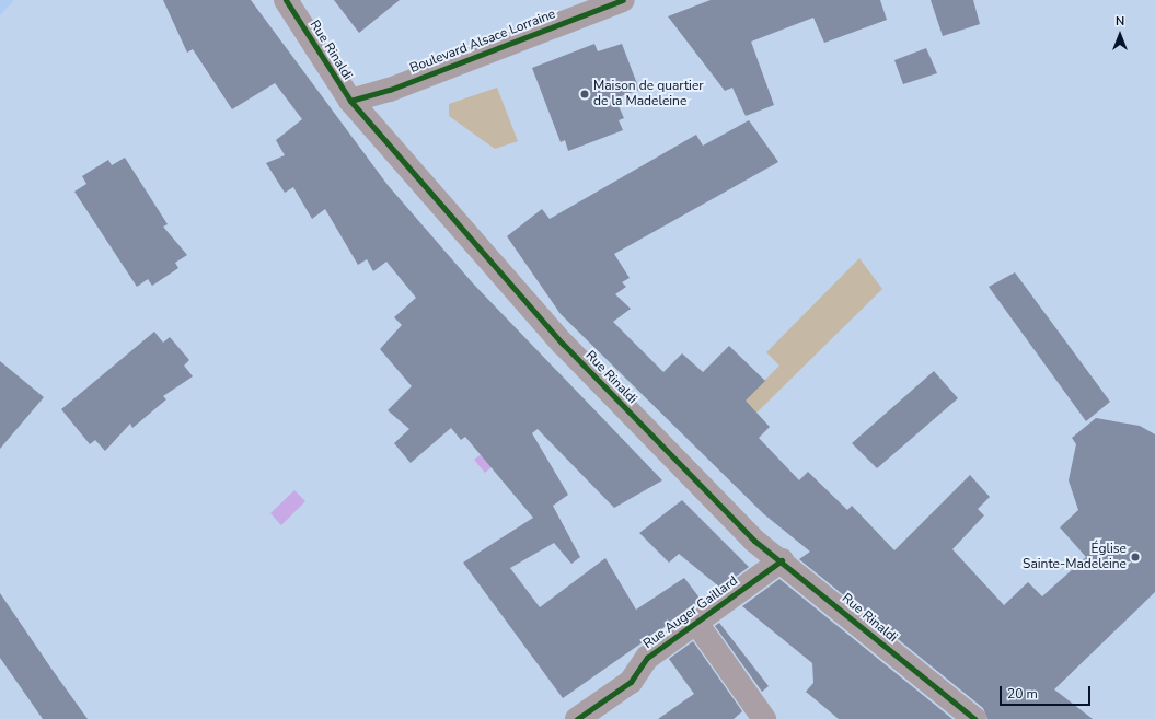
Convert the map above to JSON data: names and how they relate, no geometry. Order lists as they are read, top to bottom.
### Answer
{
  "streets": {
    "street": ["Boulevard Alsace Lorraine", "Rue Rinaldi", "Rue Auger Gaillard"]
  },
  "crossings": [
    ["Boulevard Alsace Lorraine", "Rue Rinaldi"],
    ["Rue Rinaldi", "Rue Auger Gaillard"]
  ],
  "places": ["Maison de quartier de la Madeleine", "Église Sainte-Madeleine"],
  "scale_bar": "20 m",
  "north": "top"
}
